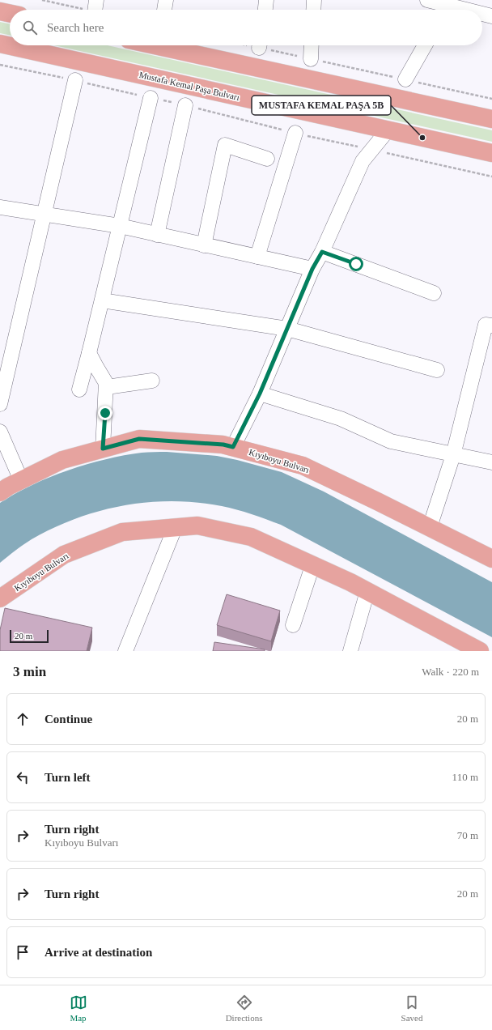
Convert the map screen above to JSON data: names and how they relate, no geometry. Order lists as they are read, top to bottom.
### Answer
{
  "streets": {
    "main road": ["Mustafa Kemal Paşa Bulvarı", "Kıyıboyu Bulvarı"]
  },
  "places": ["MUSTAFA KEMAL PAŞA 5B"],
  "scale_bar": "20 m",
  "page": {
    "search": "Search here",
    "scale": "20 m",
    "heading": ["3 min", "Walk · 220 m"],
    "list": [
      ["Continue", "20 m"],
      ["Turn left", "110 m"],
      ["Turn right", "Kıyıboyu Bulvarı", "70 m"],
      ["Turn right", "20 m"],
      "Arrive at destination"
    ],
    "nav": ["Map", "Directions", "Saved"]
  }
}
